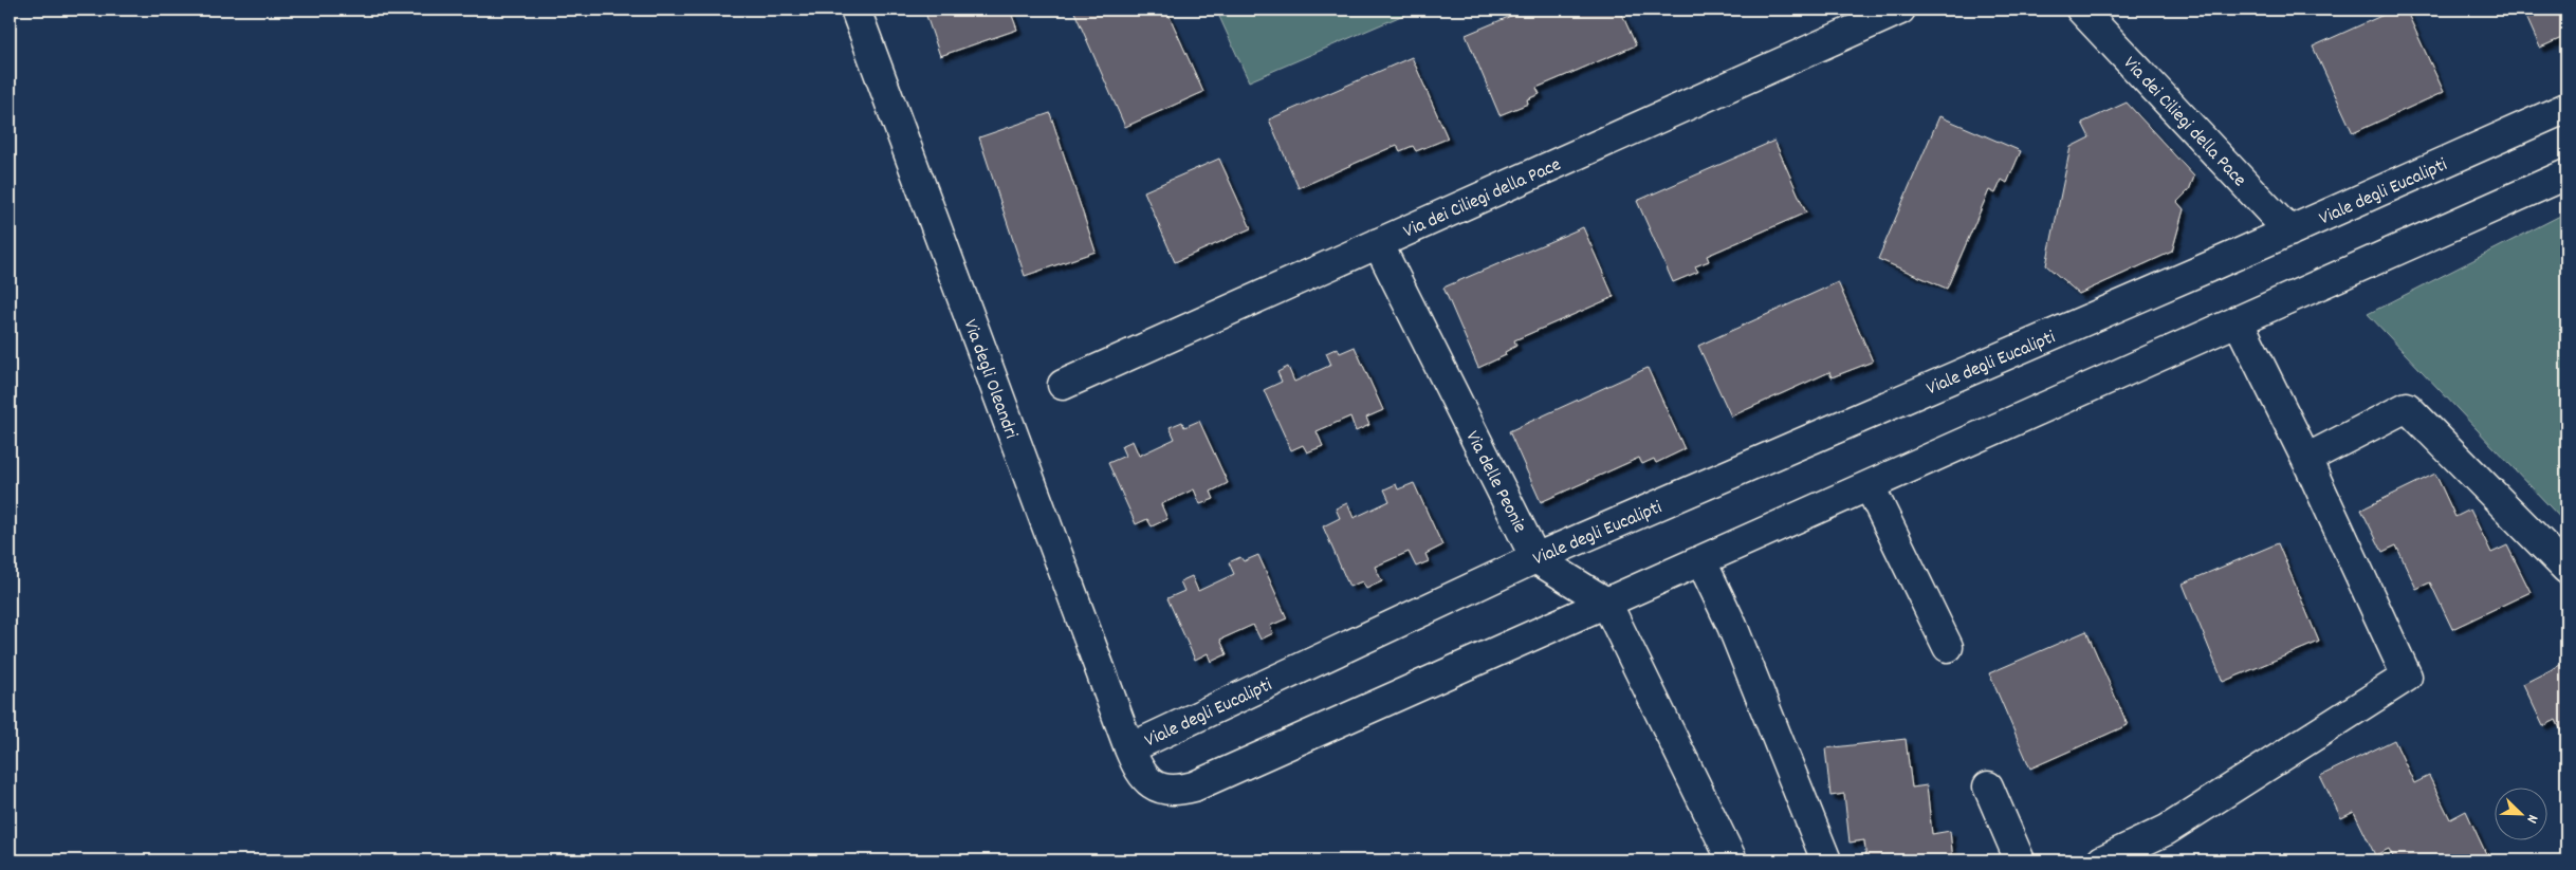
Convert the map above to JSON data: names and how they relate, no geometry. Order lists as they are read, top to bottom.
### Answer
{
  "streets": {
    "street": [
      "Via dei Ciliegi della Pace",
      "Viale degli Eucalipti",
      "Via degli Oleandri",
      "Via delle Peonie"
    ]
  },
  "crossings": [
    ["Via dei Ciliegi della Pace", "Viale degli Eucalipti"],
    ["Via dei Ciliegi della Pace", "Via delle Peonie"],
    ["Viale degli Eucalipti", "Via degli Oleandri"],
    ["Viale degli Eucalipti", "Via delle Peonie"]
  ],
  "north": "bottom right"
}
